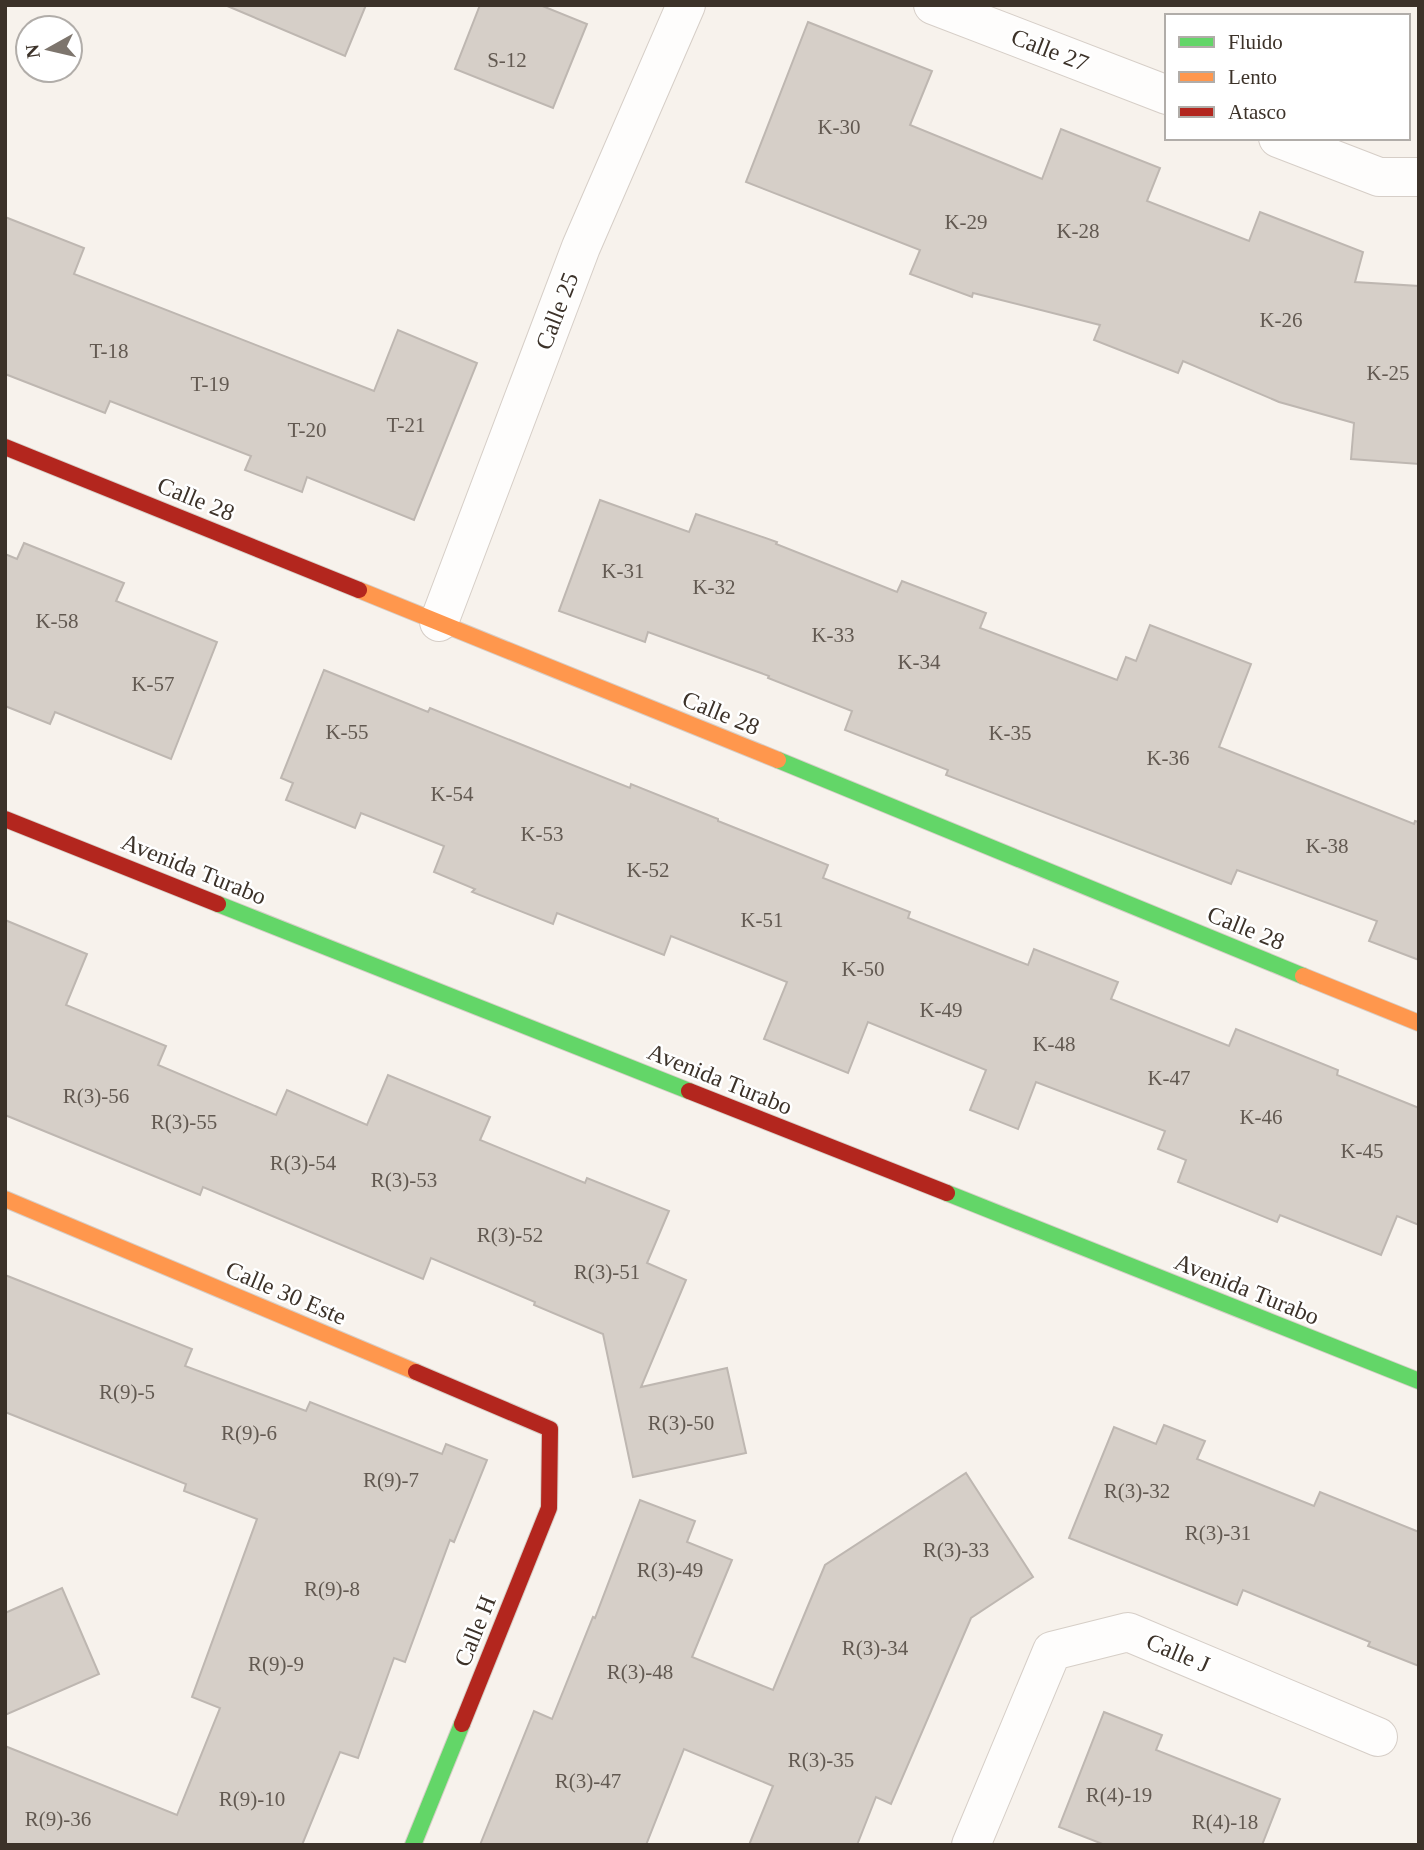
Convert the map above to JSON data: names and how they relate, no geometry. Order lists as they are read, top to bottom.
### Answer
{
  "streets": {
    "street": [
      "Calle 27",
      "Calle 25",
      "Calle 28",
      "Avenida Turabo",
      "Calle 30 Este",
      "Calle H",
      "Calle J"
    ]
  },
  "crossings": [
    ["Calle 25", "Calle 28"],
    ["Calle 30 Este", "Calle H"]
  ],
  "house_numbers": [
    "S-12",
    "K-30",
    "K-29",
    "K-28",
    "K-26",
    "T-18",
    "K-25",
    "T-19",
    "T-21",
    "T-20",
    "K-31",
    "K-32",
    "K-58",
    "K-33",
    "K-34",
    "K-57",
    "K-55",
    "K-35",
    "K-36",
    "K-54",
    "K-53",
    "K-38",
    "K-52",
    "K-51",
    "K-50",
    "K-49",
    "K-48",
    "K-47",
    "R(3)-56",
    "K-46",
    "R(3)-55",
    "K-45",
    "R(3)-54",
    "R(3)-53",
    "R(3)-52",
    "R(3)-51",
    "R(9)-5",
    "R(3)-50",
    "R(9)-6",
    "R(9)-7",
    "R(3)-32",
    "R(3)-31",
    "R(3)-33",
    "R(3)-49",
    "R(9)-8",
    "R(3)-34",
    "R(9)-9",
    "R(3)-48",
    "R(3)-35",
    "R(3)-47",
    "R(4)-19",
    "R(9)-10",
    "R(9)-36",
    "R(4)-18"
  ],
  "legend": ["Fluido", "Lento", "Atasco"],
  "north": "left"
}
